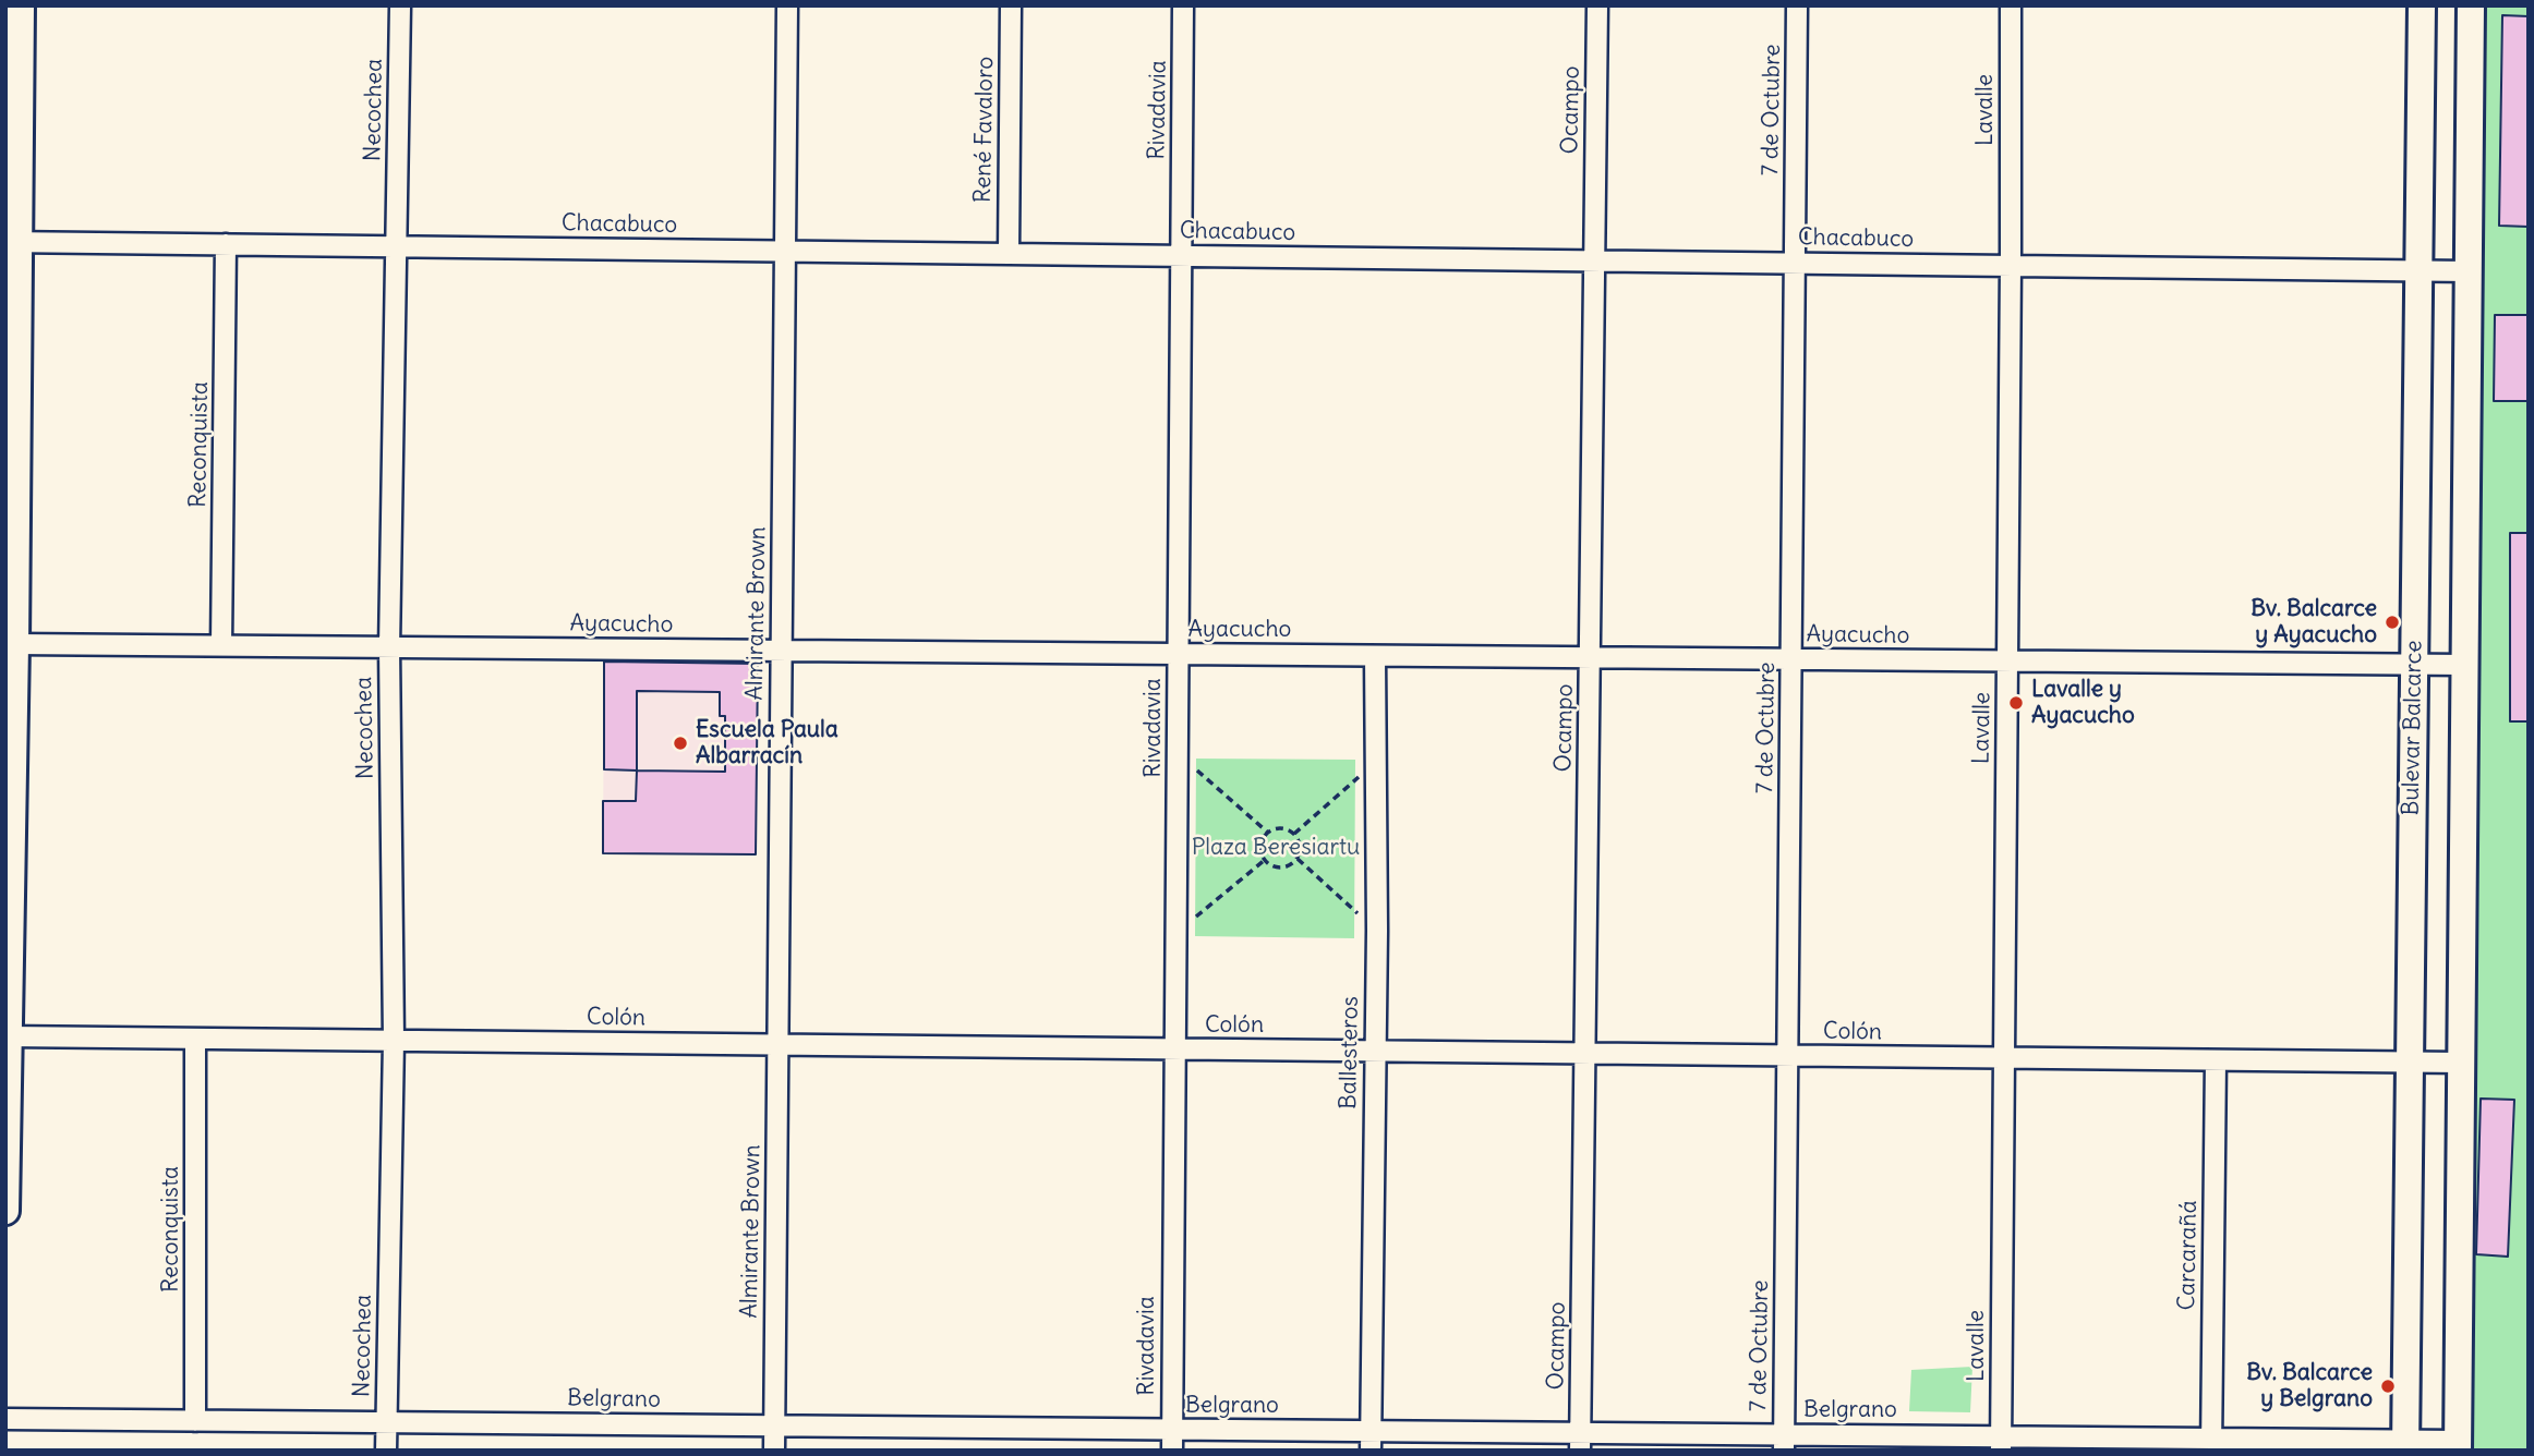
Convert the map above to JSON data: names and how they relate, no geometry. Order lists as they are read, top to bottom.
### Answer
{
  "streets": {
    "main road": ["Bulevar Balcarce"],
    "street": [
      "Necochea",
      "Rivadavia",
      "Ocampo",
      "7 de Octubre",
      "Lavalle",
      "René Favaloro",
      "Chacabuco",
      "Reconquista",
      "Almirante Brown",
      "Ayacucho",
      "Colón",
      "Ballesteros",
      "Carcarañá",
      "Belgrano"
    ]
  },
  "crossings": [
    ["Necochea", "Chacabuco"],
    ["Necochea", "Ayacucho"],
    ["Necochea", "Colón"],
    ["Necochea", "Belgrano"],
    ["Rivadavia", "Chacabuco"],
    ["Rivadavia", "Ayacucho"],
    ["Rivadavia", "Colón"],
    ["Rivadavia", "Belgrano"],
    ["Ocampo", "Chacabuco"],
    ["Ocampo", "Ayacucho"],
    ["Ocampo", "Colón"],
    ["Ocampo", "Belgrano"],
    ["7 de Octubre", "Chacabuco"],
    ["7 de Octubre", "Ayacucho"],
    ["7 de Octubre", "Colón"],
    ["7 de Octubre", "Belgrano"],
    ["Lavalle", "Chacabuco"],
    ["Lavalle", "Ayacucho"],
    ["Lavalle", "Colón"],
    ["Lavalle", "Belgrano"],
    ["René Favaloro", "Chacabuco"],
    ["Chacabuco", "Reconquista"],
    ["Chacabuco", "Almirante Brown"],
    ["Chacabuco", "Bulevar Balcarce"],
    ["Reconquista", "Ayacucho"],
    ["Reconquista", "Colón"],
    ["Reconquista", "Belgrano"],
    ["Almirante Brown", "Ayacucho"],
    ["Almirante Brown", "Colón"],
    ["Almirante Brown", "Belgrano"],
    ["Ayacucho", "Bulevar Balcarce"],
    ["Ayacucho", "Ballesteros"],
    ["Bulevar Balcarce", "Colón"],
    ["Bulevar Balcarce", "Belgrano"],
    ["Colón", "Ballesteros"],
    ["Colón", "Carcarañá"],
    ["Ballesteros", "Belgrano"],
    ["Carcarañá", "Belgrano"]
  ],
  "parks": ["Plaza Beresiartu"],
  "places": [
    "Bv. Balcarce y Ayacucho",
    "Lavalle y Ayacucho",
    "Escuela Paula Albarracín",
    "Bv. Balcarce y Belgrano"
  ]
}
